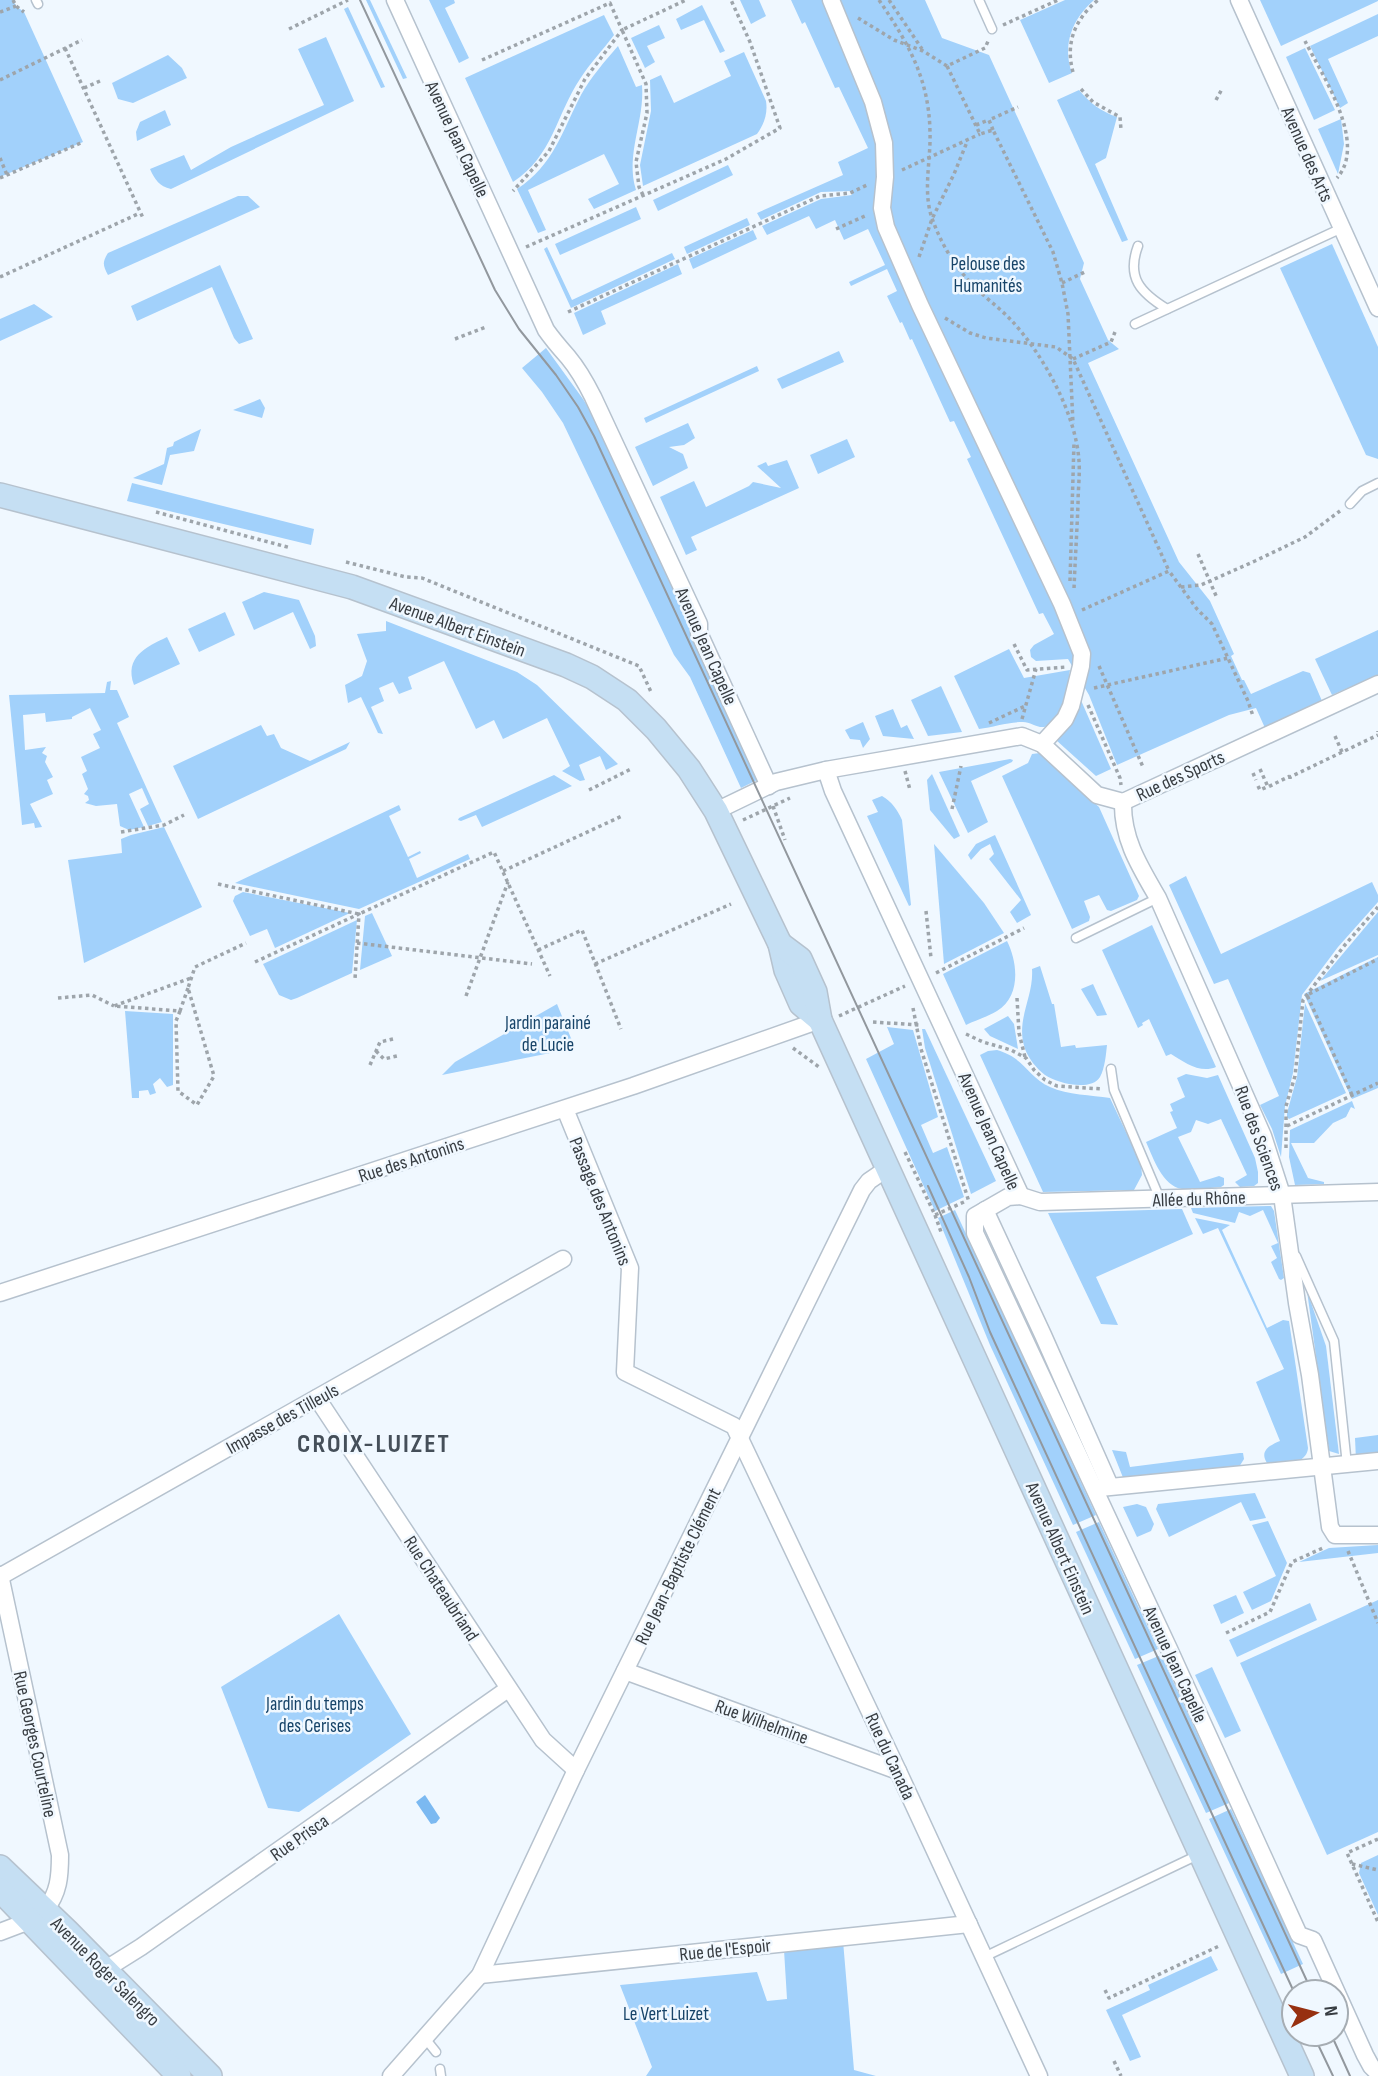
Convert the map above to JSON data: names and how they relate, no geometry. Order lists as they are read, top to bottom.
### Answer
{
  "streets": {
    "street": [
      "Avenue Jean Capelle",
      "Avenue des Arts",
      "Avenue Albert Einstein",
      "Rue des Sports",
      "Rue des Sciences",
      "Rue des Antonins",
      "Allée du Rhône",
      "Passage des Antonins",
      "Impasse des Tilleuls",
      "Rue Jean-Baptiste Clément",
      "Rue Chateaubriand",
      "Rue Wilhelmine",
      "Rue Georges Courteline",
      "Rue du Canada",
      "Rue Prisca",
      "Rue de l'Espoir",
      "Avenue Roger Salengro"
    ]
  },
  "crossings": [
    ["Avenue Jean Capelle", "Allée du Rhône"],
    ["Avenue Albert Einstein", "Rue des Antonins"],
    ["Avenue Albert Einstein", "Rue Jean-Baptiste Clément"],
    ["Rue des Sports", "Rue des Sciences"],
    ["Rue des Sciences", "Allée du Rhône"],
    ["Rue des Antonins", "Passage des Antonins"],
    ["Passage des Antonins", "Rue Jean-Baptiste Clément"],
    ["Passage des Antonins", "Rue du Canada"],
    ["Impasse des Tilleuls", "Rue Chateaubriand"],
    ["Impasse des Tilleuls", "Rue Georges Courteline"],
    ["Rue Jean-Baptiste Clément", "Rue Chateaubriand"],
    ["Rue Jean-Baptiste Clément", "Rue Wilhelmine"],
    ["Rue Jean-Baptiste Clément", "Rue du Canada"],
    ["Rue Jean-Baptiste Clément", "Rue de l'Espoir"],
    ["Rue Chateaubriand", "Rue Prisca"],
    ["Rue Wilhelmine", "Rue du Canada"],
    ["Rue Georges Courteline", "Avenue Roger Salengro"],
    ["Rue du Canada", "Rue de l'Espoir"],
    ["Rue Prisca", "Avenue Roger Salengro"]
  ],
  "districts": ["CROIX-LUIZET"],
  "parks": [
    "Pelouse des Humanités",
    "Jardin parainé de Lucie",
    "Jardin du temps des Cerises",
    "Le Vert Luizet"
  ],
  "north": "right"
}
